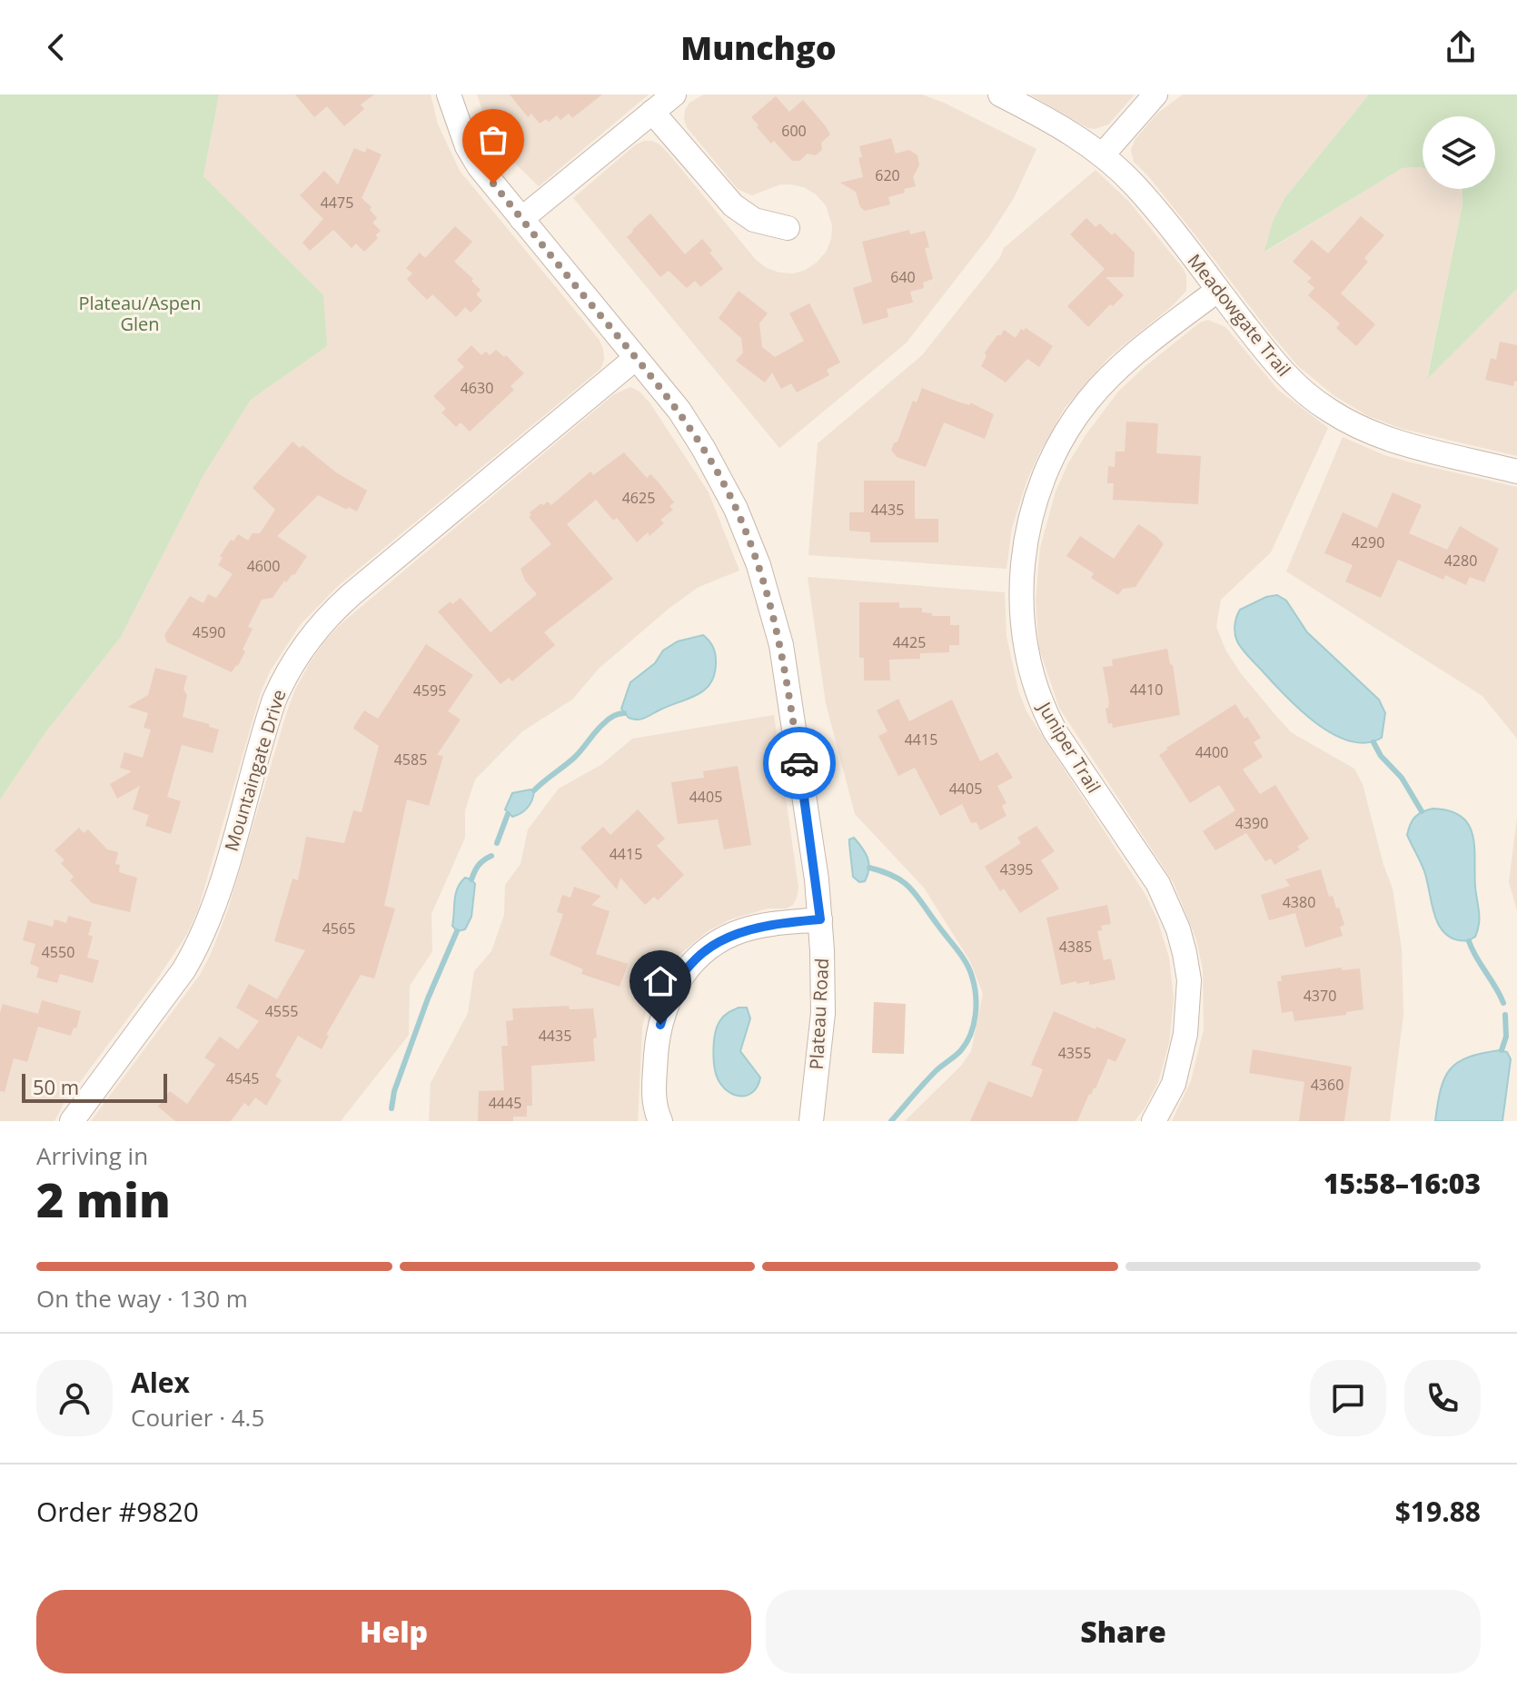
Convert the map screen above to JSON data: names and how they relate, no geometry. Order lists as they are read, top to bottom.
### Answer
{
  "streets": {
    "street": [
      "Meadowgate Trail",
      "Juniper Trail",
      "Mountaingate Drive",
      "Plateau Road"
    ]
  },
  "crossings": [
    ["Meadowgate Trail", "Juniper Trail"],
    ["Mountaingate Drive", "Plateau Road"]
  ],
  "parks": ["Plateau/Aspen Glen"],
  "house_numbers": [
    "600",
    "620",
    "4475",
    "640",
    "4630",
    "4625",
    "4435",
    "4290",
    "4280",
    "4600",
    "4590",
    "4425",
    "4410",
    "4595",
    "4415",
    "4400",
    "4585",
    "4405",
    "4405",
    "4390",
    "4415",
    "4395",
    "4380",
    "4565",
    "4385",
    "4550",
    "4370",
    "4555",
    "4435",
    "4355",
    "4545",
    "4360",
    "4445"
  ],
  "scale_bar": "50 m",
  "page": {
    "header": "Munchgo",
    "scale": "50 m",
    "heading": ["2 min", "Arriving in", "15:58–16:03"],
    "panel": [
      "Alex",
      "Courier · 4.5",
      "Order #9820",
      "$19.88"
    ],
    "bar": "On the way · 130 m",
    "buttons": ["Help", "Share"]
  }
}
